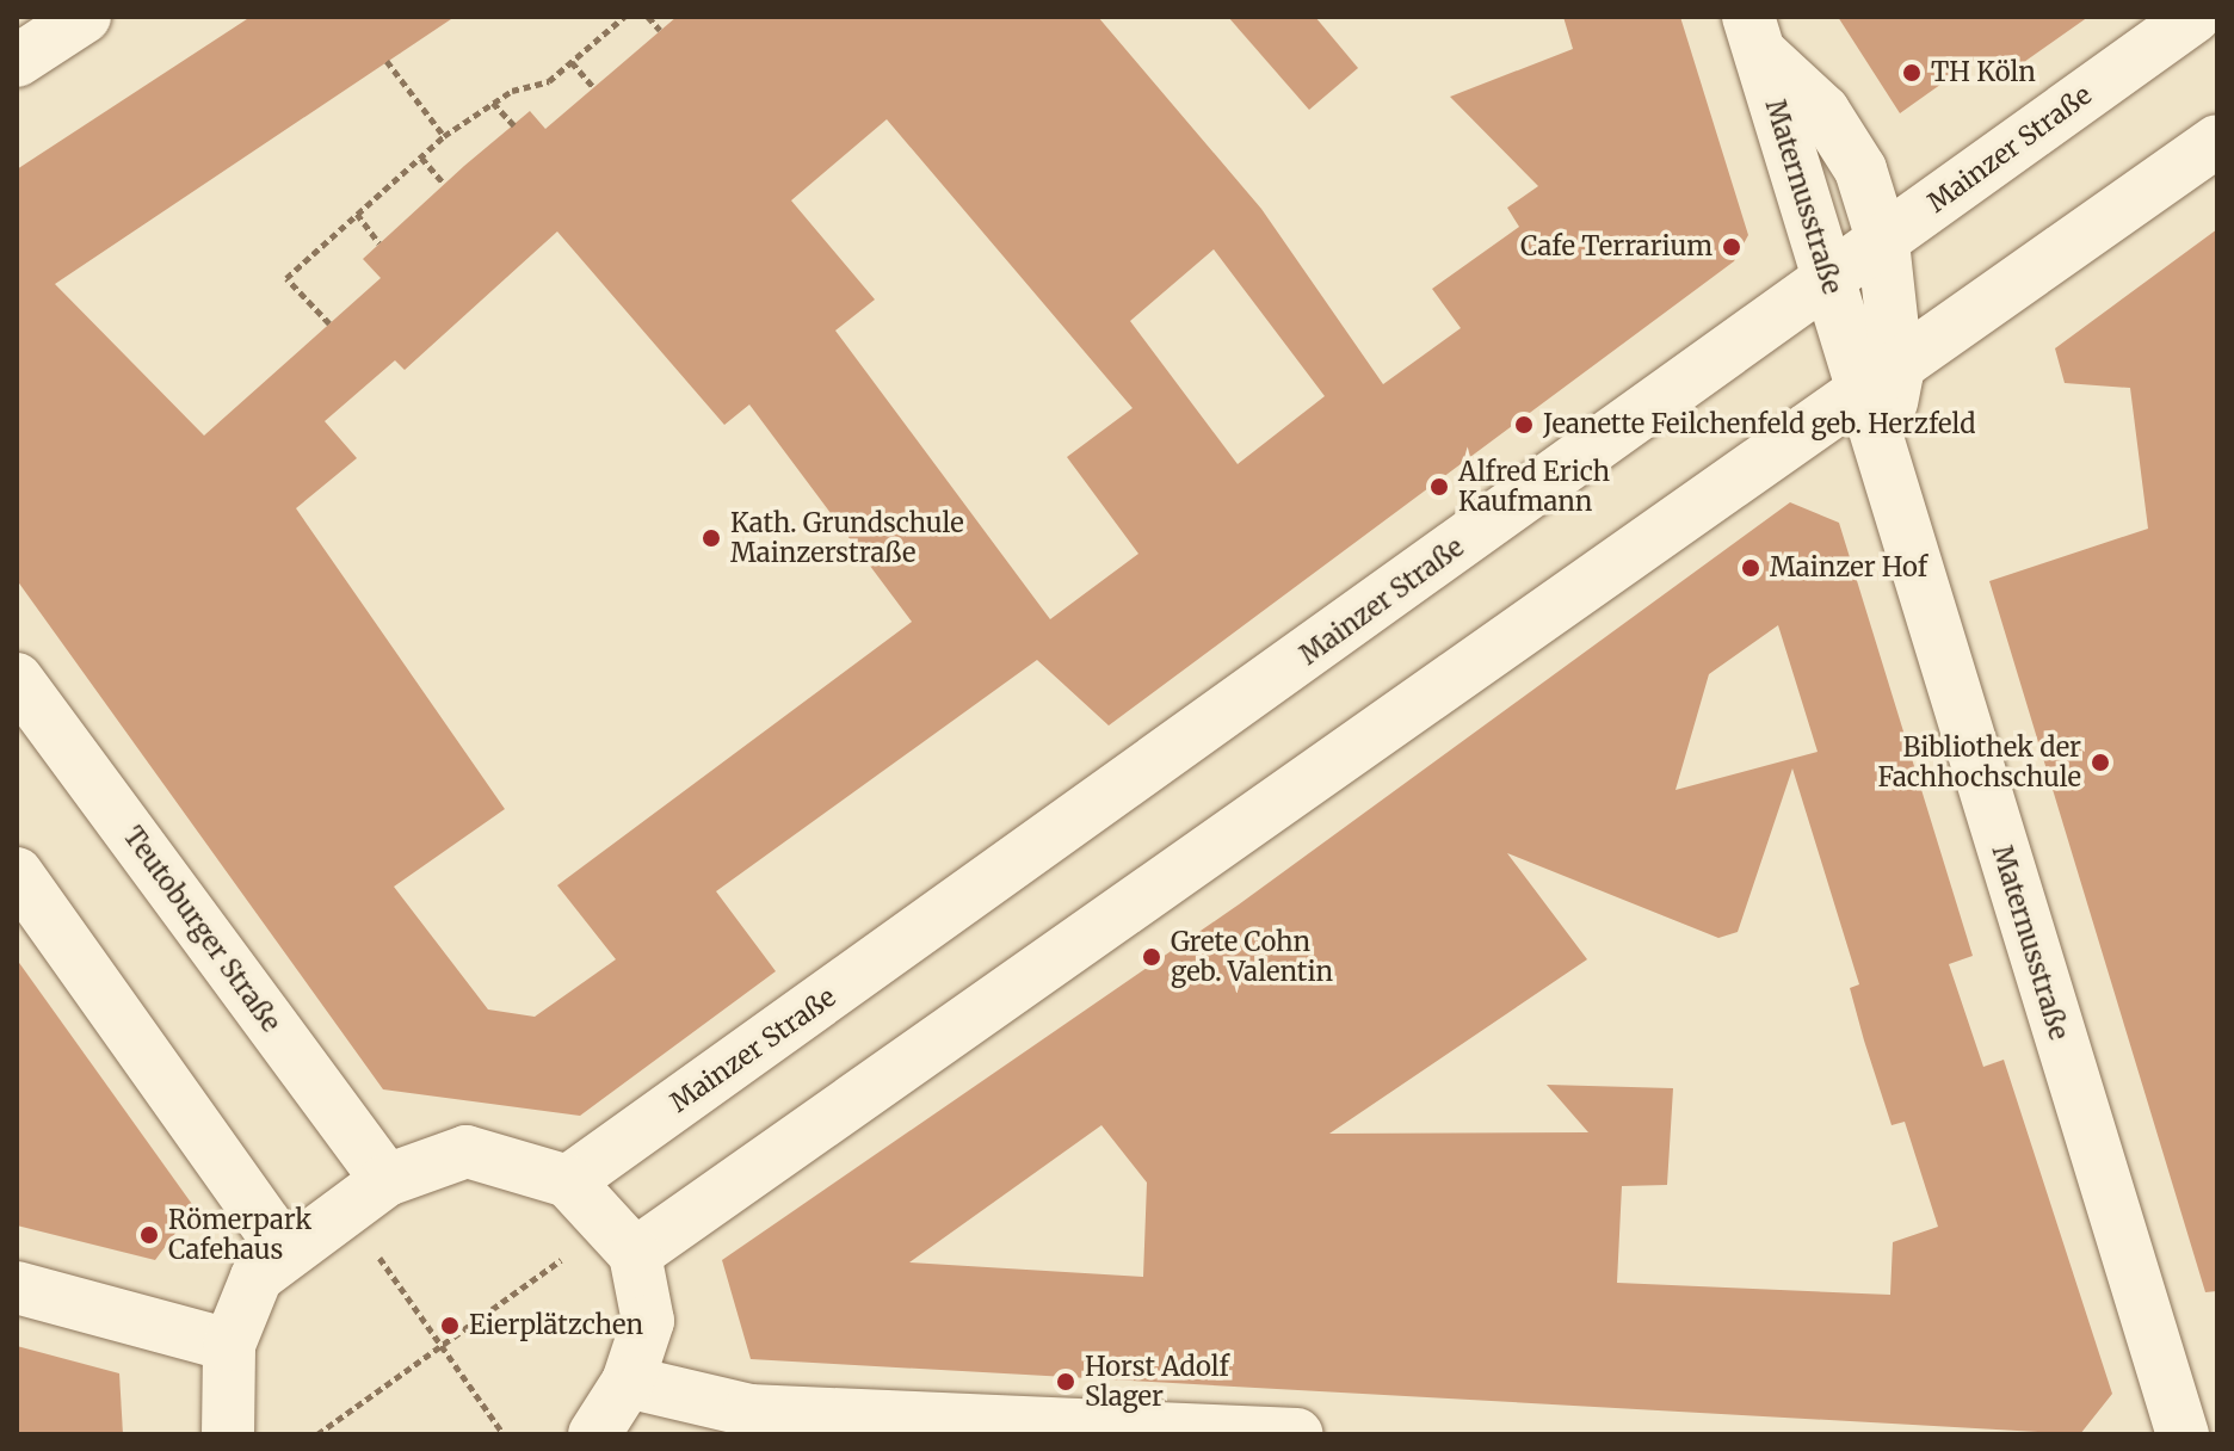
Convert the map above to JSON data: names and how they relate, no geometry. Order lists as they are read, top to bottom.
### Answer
{
  "streets": {
    "street": ["Mainzer Straße", "Maternusstraße", "Teutoburger Straße"]
  },
  "crossings": [
    ["Mainzer Straße", "Maternusstraße"]
  ],
  "places": [
    "TH Köln",
    "Cafe Terrarium",
    "Jeanette Feilchenfeld geb. Herzfeld",
    "Alfred Erich Kaufmann",
    "Kath. Grundschule Mainzerstraße",
    "Mainzer Hof",
    "Bibliothek der Fachhochschule",
    "Grete Cohn geb. Valentin",
    "Römerpark Cafehaus",
    "Eierplätzchen",
    "Horst Adolf Slager"
  ]
}
